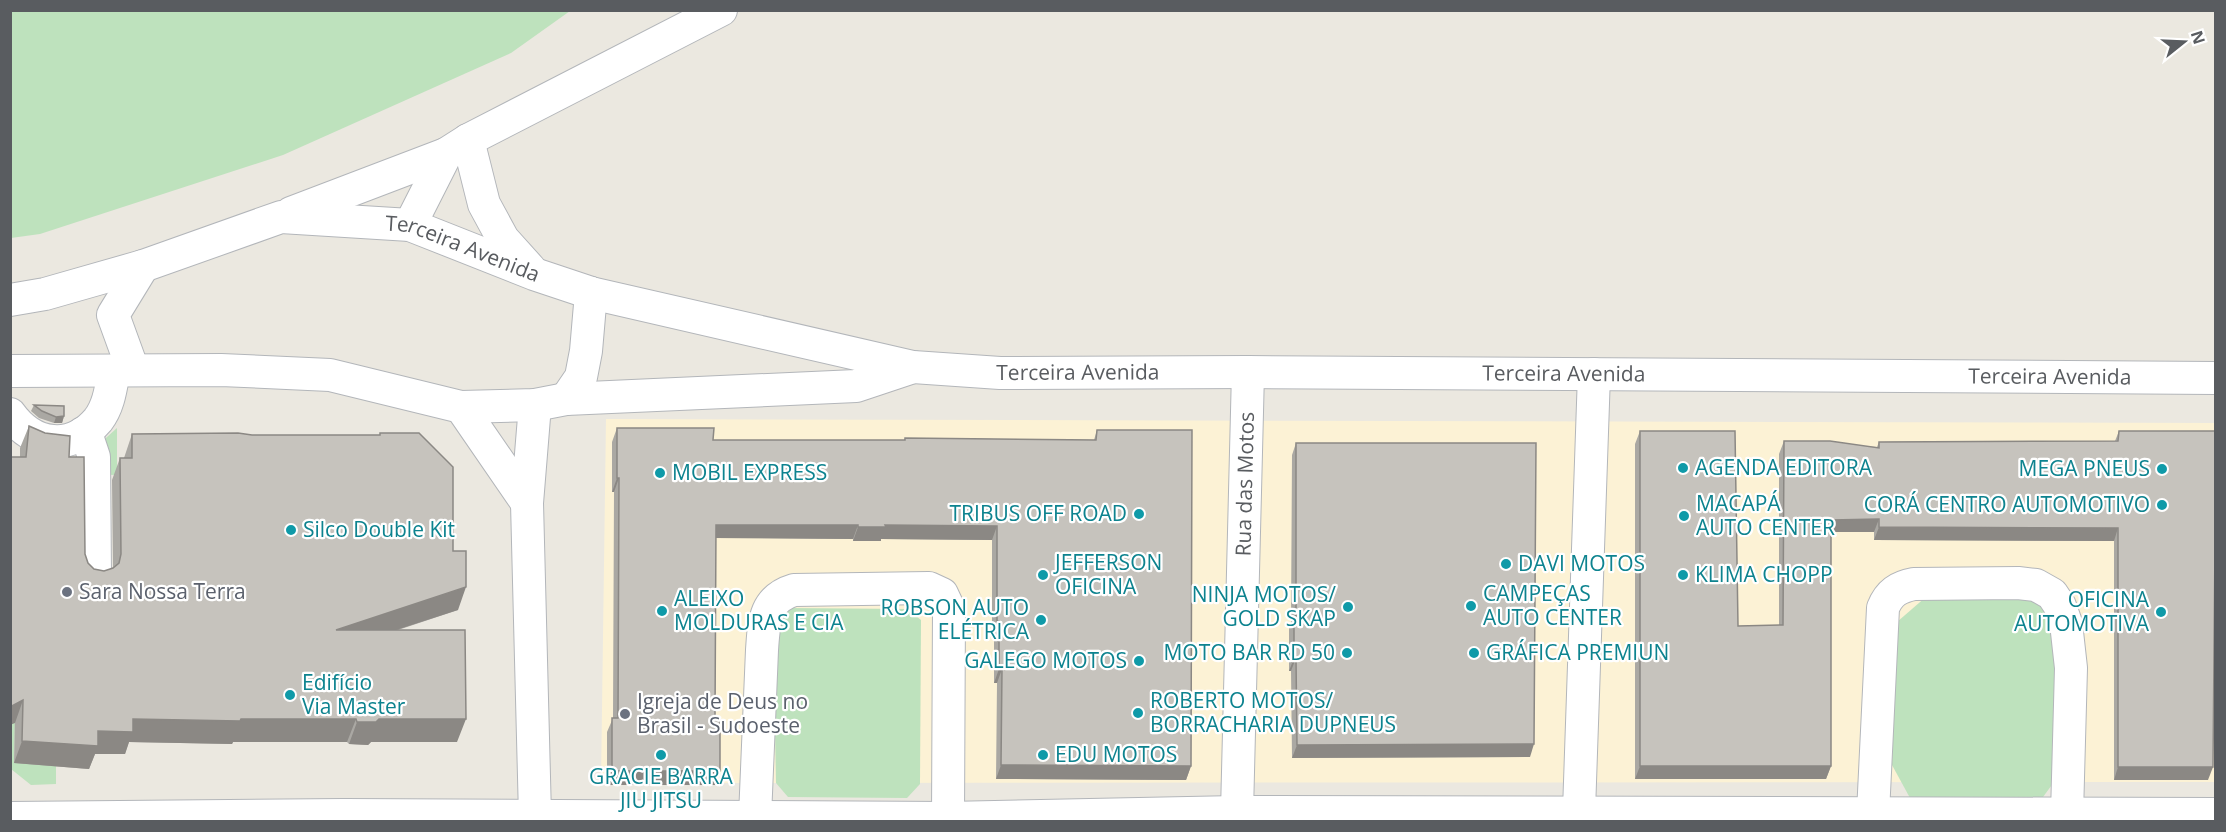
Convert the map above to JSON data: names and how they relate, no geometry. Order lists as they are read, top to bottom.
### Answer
{
  "streets": {
    "street": ["Terceira Avenida", "Rua das Motos"]
  },
  "crossings": [
    ["Terceira Avenida", "Rua das Motos"]
  ],
  "places": [
    "AGENDA EDITORA",
    "MEGA PNEUS",
    "MOBIL EXPRESS",
    "CORÁ CENTRO AUTOMOTIVO",
    "TRIBUS OFF ROAD",
    "MACAPÁ AUTO CENTER",
    "Silco Double Kit",
    "DAVI MOTOS",
    "JEFFERSON OFICINA",
    "KLIMA CHOPP",
    "Sara Nossa Terra",
    "CAMPEÇAS AUTO CENTER",
    "NINJA MOTOS/ GOLD SKAP",
    "ALEIXO MOLDURAS E CIA",
    "OFICINA AUTOMOTIVA",
    "ROBSON AUTO ELÉTRICA",
    "MOTO BAR RD 50",
    "GRÁFICA PREMIUN",
    "GALEGO MOTOS",
    "Edifício Via Master",
    "ROBERTO MOTOS/ BORRACHARIA DUPNEUS",
    "Igreja de Deus no Brasil - Sudoeste",
    "GRACIE BARRA JIU JITSU",
    "EDU MOTOS"
  ],
  "north": "right"
}
